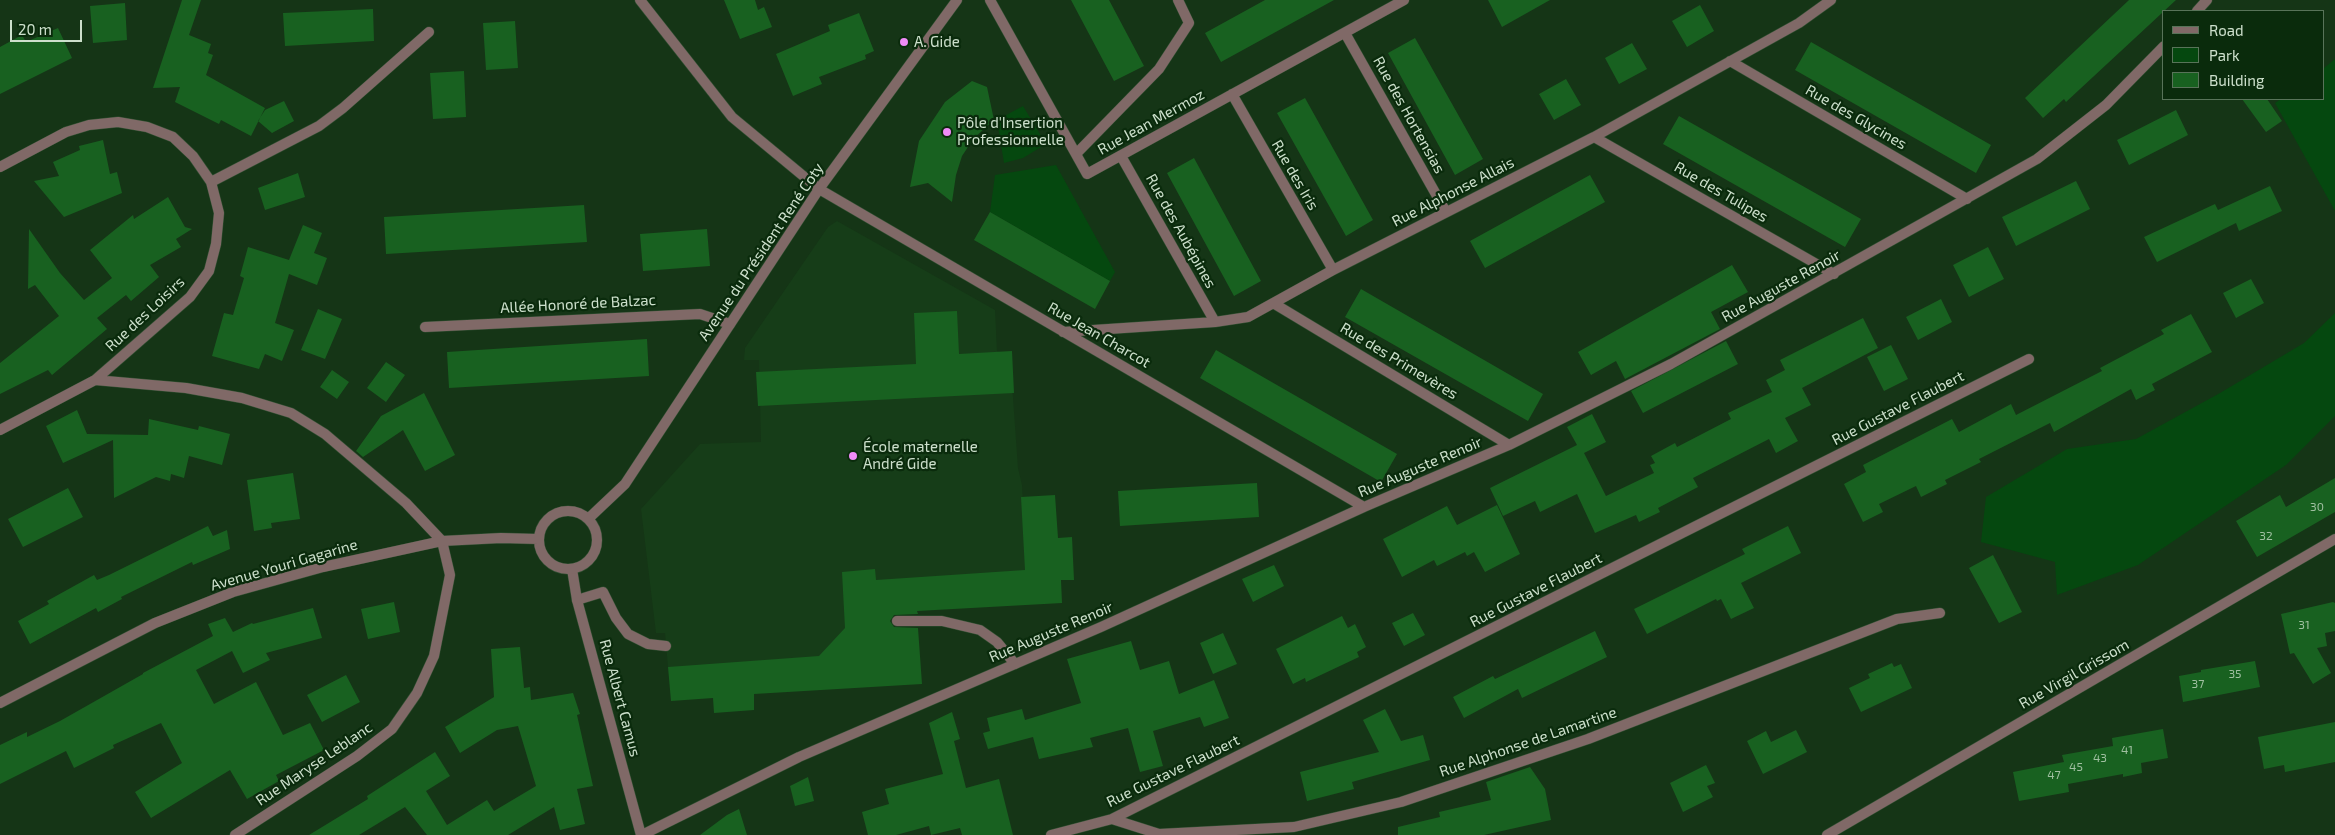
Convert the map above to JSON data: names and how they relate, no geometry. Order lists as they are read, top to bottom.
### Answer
{
  "streets": {
    "street": [
      "Rue des Hortensias",
      "Rue des Glycines",
      "Rue Jean Mermoz",
      "Rue des Iris",
      "Rue Alphonse Allais",
      "Rue des Tulipes",
      "Rue des Aubépines",
      "Avenue du Président René Coty",
      "Rue Auguste Renoir",
      "Allée Honoré de Balzac",
      "Rue des Loisirs",
      "Rue Jean Charcot",
      "Rue des Primevères",
      "Rue Gustave Flaubert",
      "Avenue Youri Gagarine",
      "Rue Virgil Grissom",
      "Rue Albert Camus",
      "Rue Alphonse de Lamartine",
      "Rue Maryse Leblanc"
    ]
  },
  "crossings": [
    ["Rue des Hortensias", "Rue Jean Mermoz"],
    ["Rue des Hortensias", "Rue Alphonse Allais"],
    ["Rue des Glycines", "Rue Alphonse Allais"],
    ["Rue des Glycines", "Rue Auguste Renoir"],
    ["Rue Jean Mermoz", "Rue des Iris"],
    ["Rue Jean Mermoz", "Rue des Aubépines"],
    ["Rue des Iris", "Rue Alphonse Allais"],
    ["Rue Alphonse Allais", "Rue des Tulipes"],
    ["Rue Alphonse Allais", "Rue des Aubépines"],
    ["Rue Alphonse Allais", "Rue Jean Charcot"],
    ["Rue Alphonse Allais", "Rue des Primevères"],
    ["Rue des Tulipes", "Rue Auguste Renoir"],
    ["Avenue du Président René Coty", "Allée Honoré de Balzac"],
    ["Avenue du Président René Coty", "Rue Jean Charcot"],
    ["Avenue du Président René Coty", "Avenue Youri Gagarine"],
    ["Avenue du Président René Coty", "Rue Albert Camus"],
    ["Rue Auguste Renoir", "Rue Jean Charcot"],
    ["Rue Auguste Renoir", "Rue des Primevères"],
    ["Rue Auguste Renoir", "Rue Albert Camus"],
    ["Rue Gustave Flaubert", "Rue Alphonse de Lamartine"],
    ["Avenue Youri Gagarine", "Rue Albert Camus"],
    ["Avenue Youri Gagarine", "Rue Maryse Leblanc"]
  ],
  "places": ["A. Gide", "Pôle d'Insertion Professionnelle", "École maternelle André Gide"],
  "house_numbers": [
    "30",
    "32",
    "31",
    "35",
    "37",
    "41",
    "43",
    "45",
    "47"
  ],
  "legend": ["Road", "Park", "Building"],
  "scale_bar": "20 m"
}
